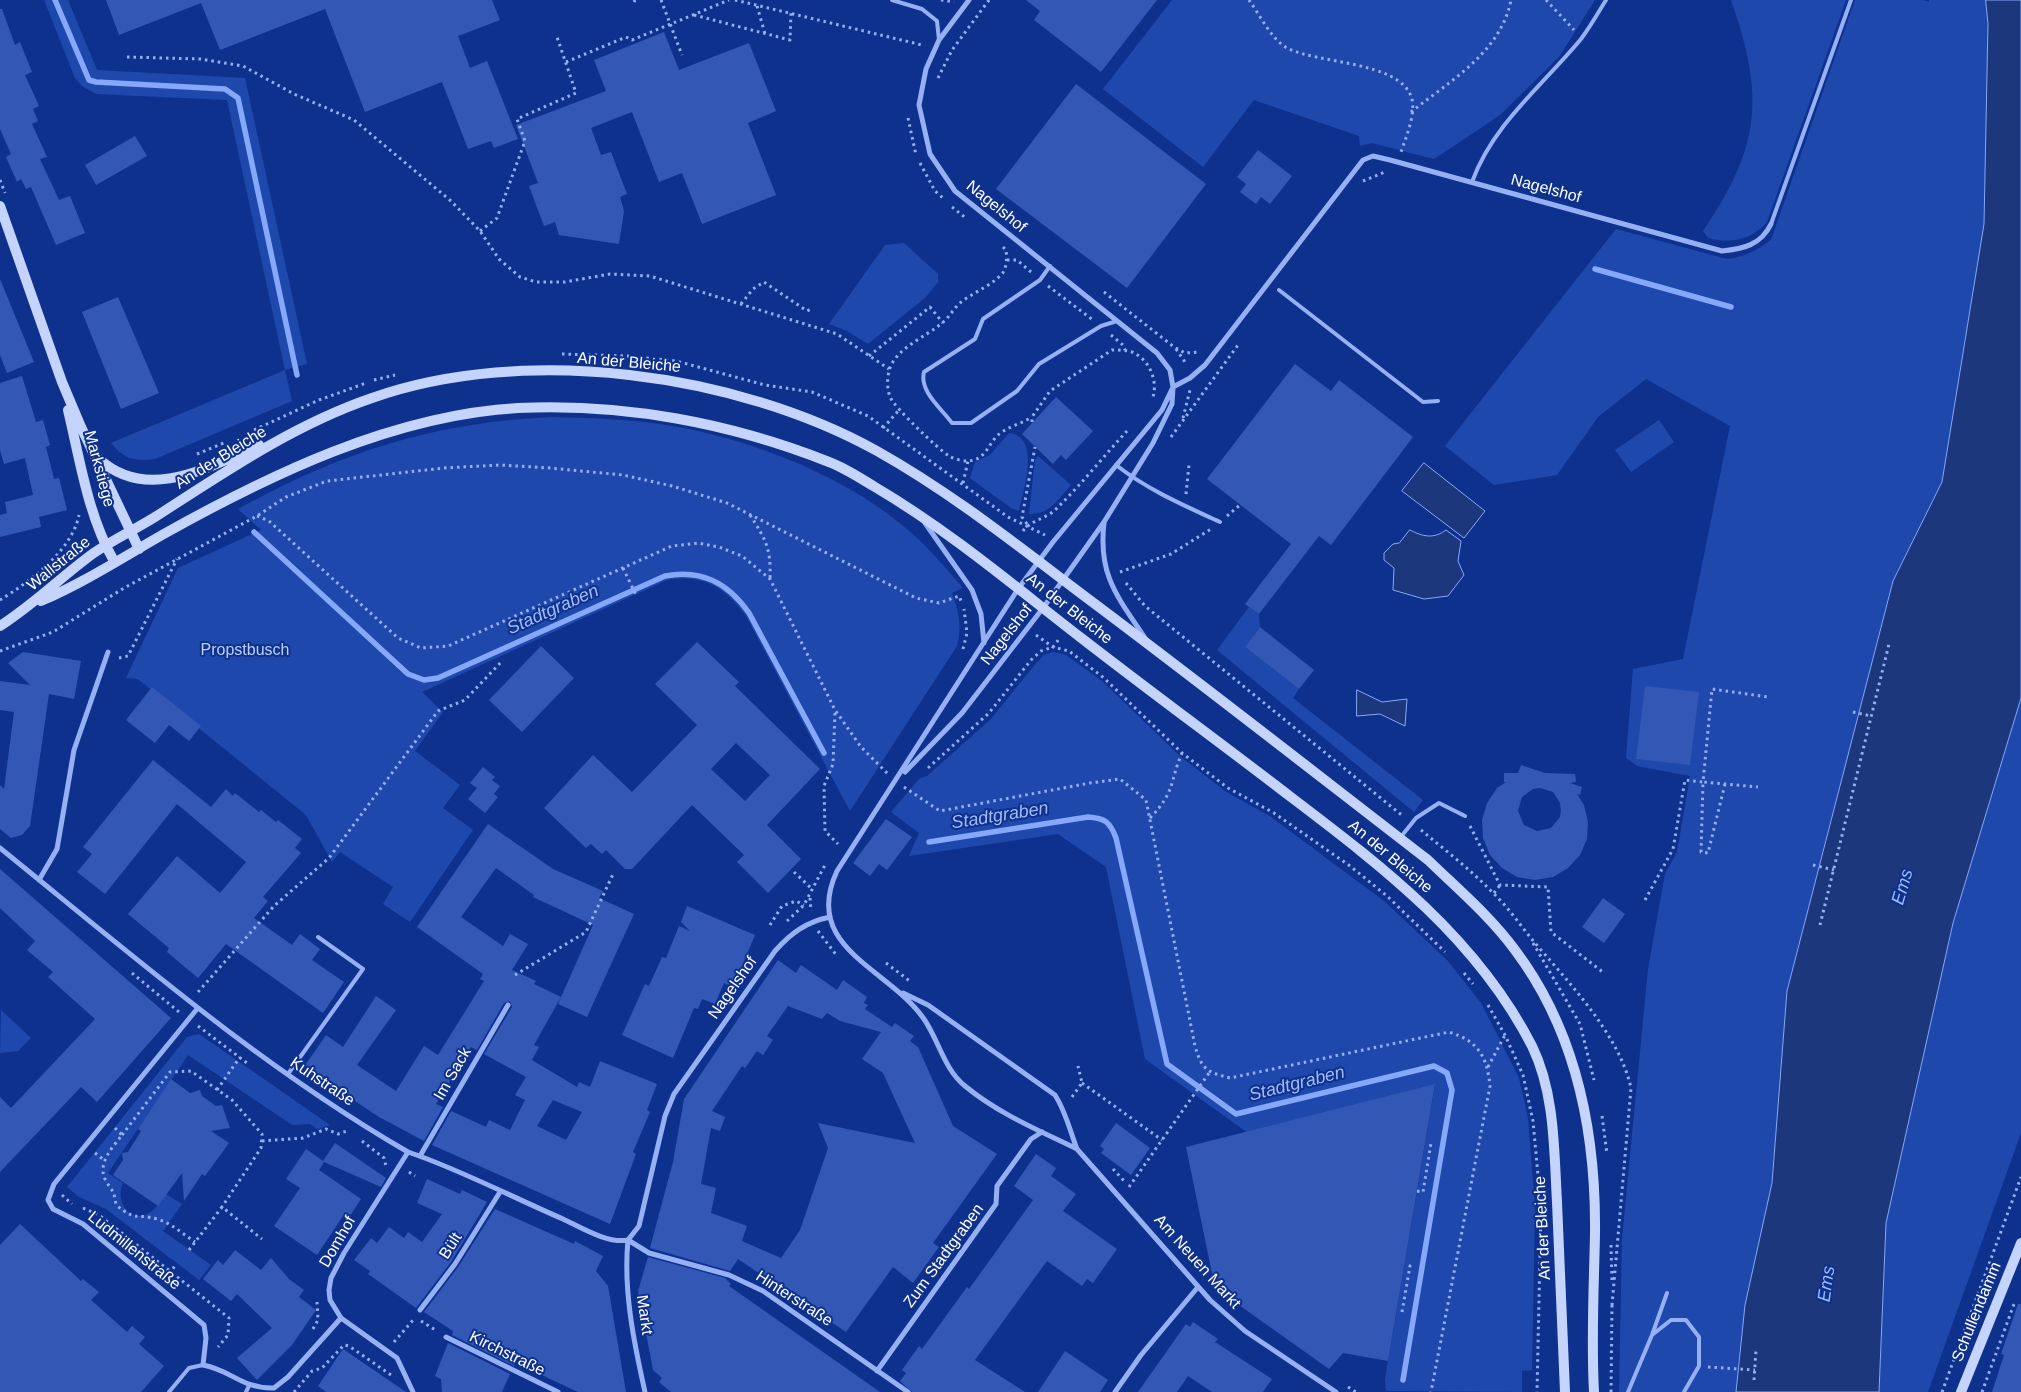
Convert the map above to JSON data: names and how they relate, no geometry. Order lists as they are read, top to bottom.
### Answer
{
  "streets": {
    "street": [
      "Nagelshof",
      "An der Bleiche",
      "Markstiege",
      "Wallstraße",
      "Im Sack",
      "Kuhstraße",
      "Domhof",
      "Bült",
      "Ludmillenstraße",
      "Zum Stadtgraben",
      "Am Neuen Markt",
      "Hinterstraße",
      "Schullendamm",
      "Markt",
      "Kirchstraße"
    ]
  },
  "crossings": [
    ["Nagelshof", "An der Bleiche"],
    ["Nagelshof", "Kuhstraße"],
    ["Nagelshof", "Am Neuen Markt"],
    ["Nagelshof", "Hinterstraße"],
    ["Nagelshof", "Markt"],
    ["An der Bleiche", "Markstiege"],
    ["An der Bleiche", "Wallstraße"],
    ["Markstiege", "Wallstraße"],
    ["Im Sack", "Kuhstraße"],
    ["Kuhstraße", "Domhof"],
    ["Kuhstraße", "Bült"],
    ["Kuhstraße", "Hinterstraße"],
    ["Kuhstraße", "Markt"],
    ["Zum Stadtgraben", "Am Neuen Markt"],
    ["Zum Stadtgraben", "Hinterstraße"],
    ["Hinterstraße", "Markt"]
  ],
  "water": ["Stadtgraben", "Ems"],
  "parks": ["Propstbusch"]
}
